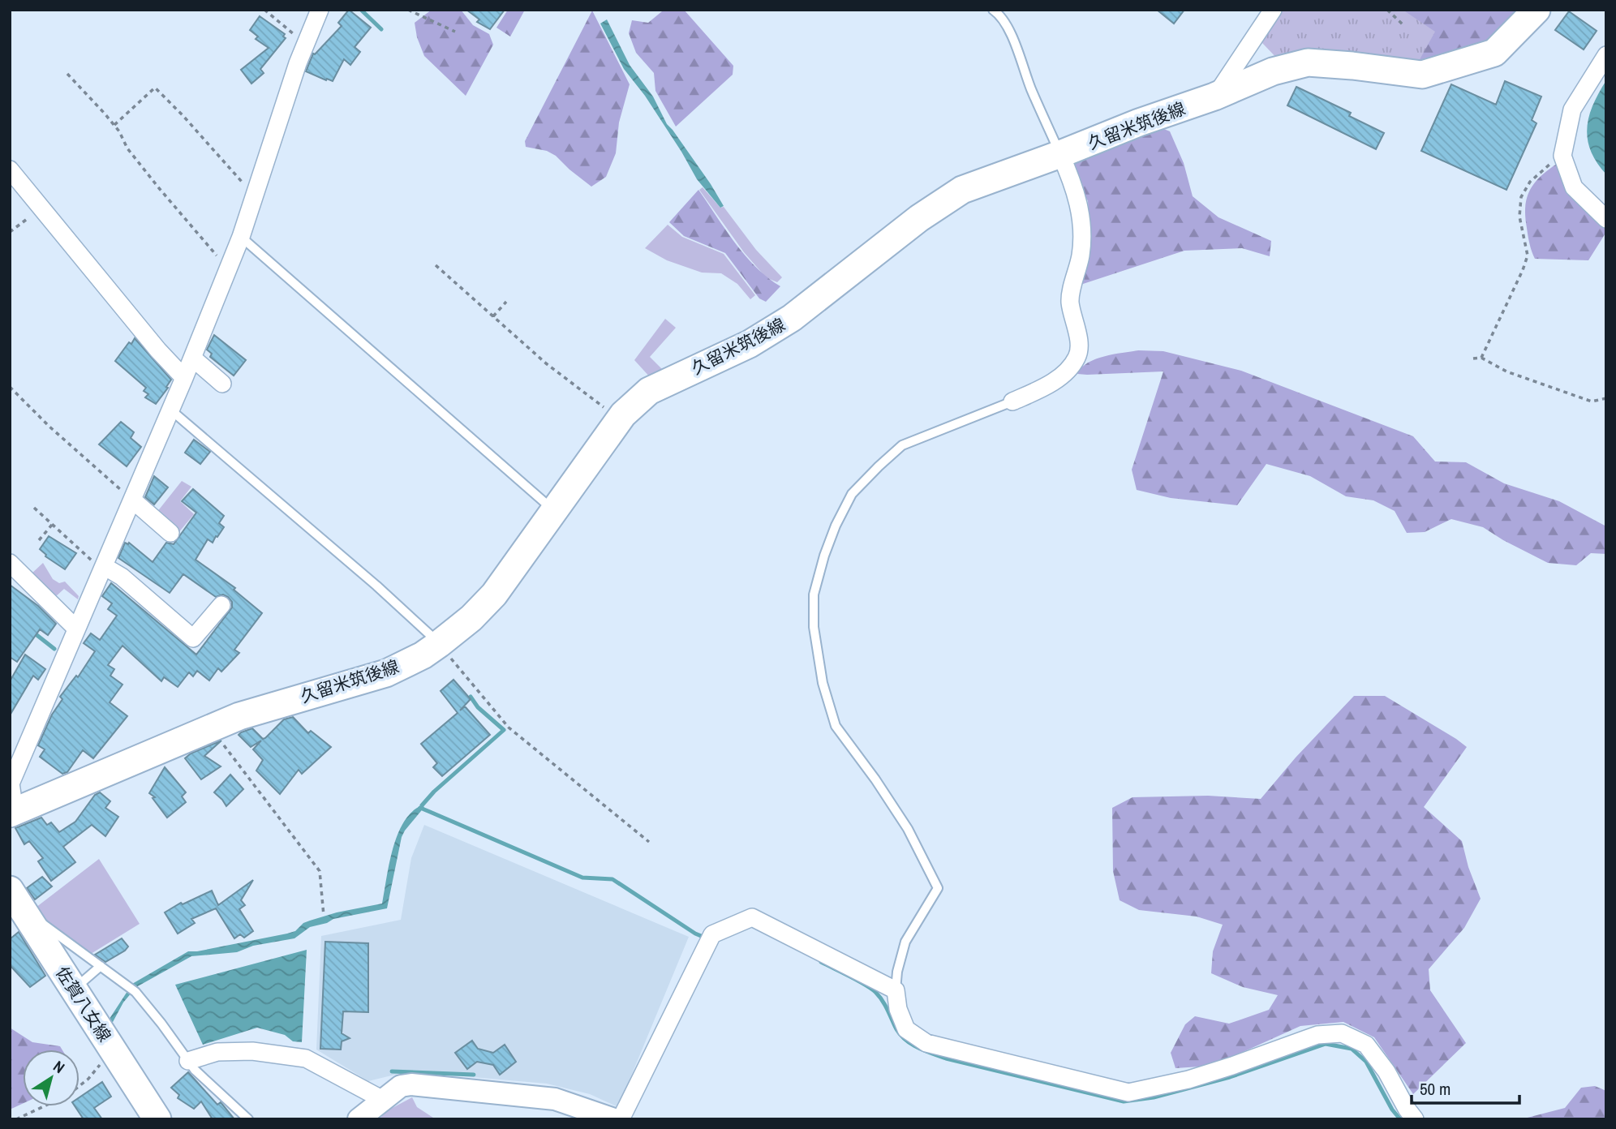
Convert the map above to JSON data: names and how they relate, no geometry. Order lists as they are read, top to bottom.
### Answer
{
  "streets": {
    "main road": ["久留米筑後線", "佐賀八女線"]
  },
  "scale_bar": "50 m",
  "north": "top right"
}
